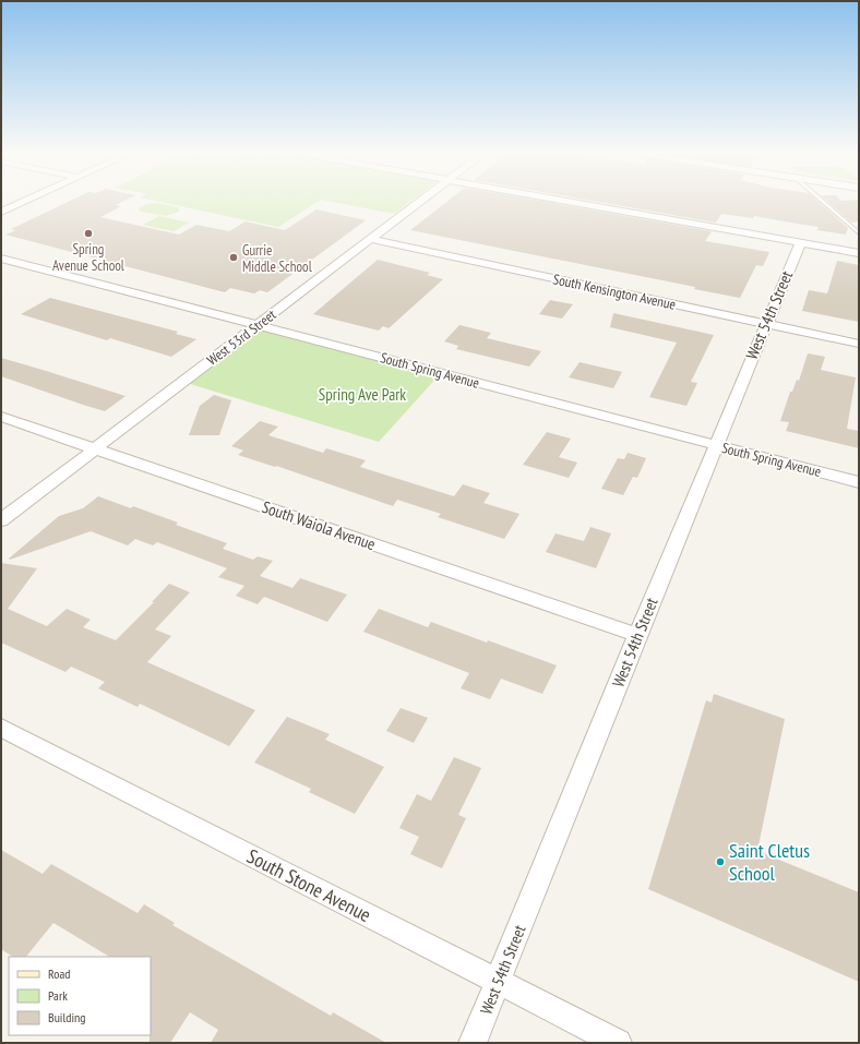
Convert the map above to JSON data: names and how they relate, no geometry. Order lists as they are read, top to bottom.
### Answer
{
  "streets": {
    "street": [
      "South Kensington Avenue",
      "West 54th Street",
      "West 53rd Street",
      "South Spring Avenue",
      "South Waiola Avenue",
      "South Stone Avenue"
    ]
  },
  "crossings": [
    ["South Kensington Avenue", "West 54th Street"],
    ["South Kensington Avenue", "West 53rd Street"],
    ["West 54th Street", "South Spring Avenue"],
    ["West 54th Street", "South Waiola Avenue"],
    ["West 54th Street", "South Stone Avenue"],
    ["West 53rd Street", "South Spring Avenue"],
    ["West 53rd Street", "South Waiola Avenue"]
  ],
  "parks": ["Spring Ave Park"],
  "places": ["Spring Avenue School", "Gurrie Middle School", "Saint Cletus School"],
  "legend": ["Road", "Park", "Building"]
}
